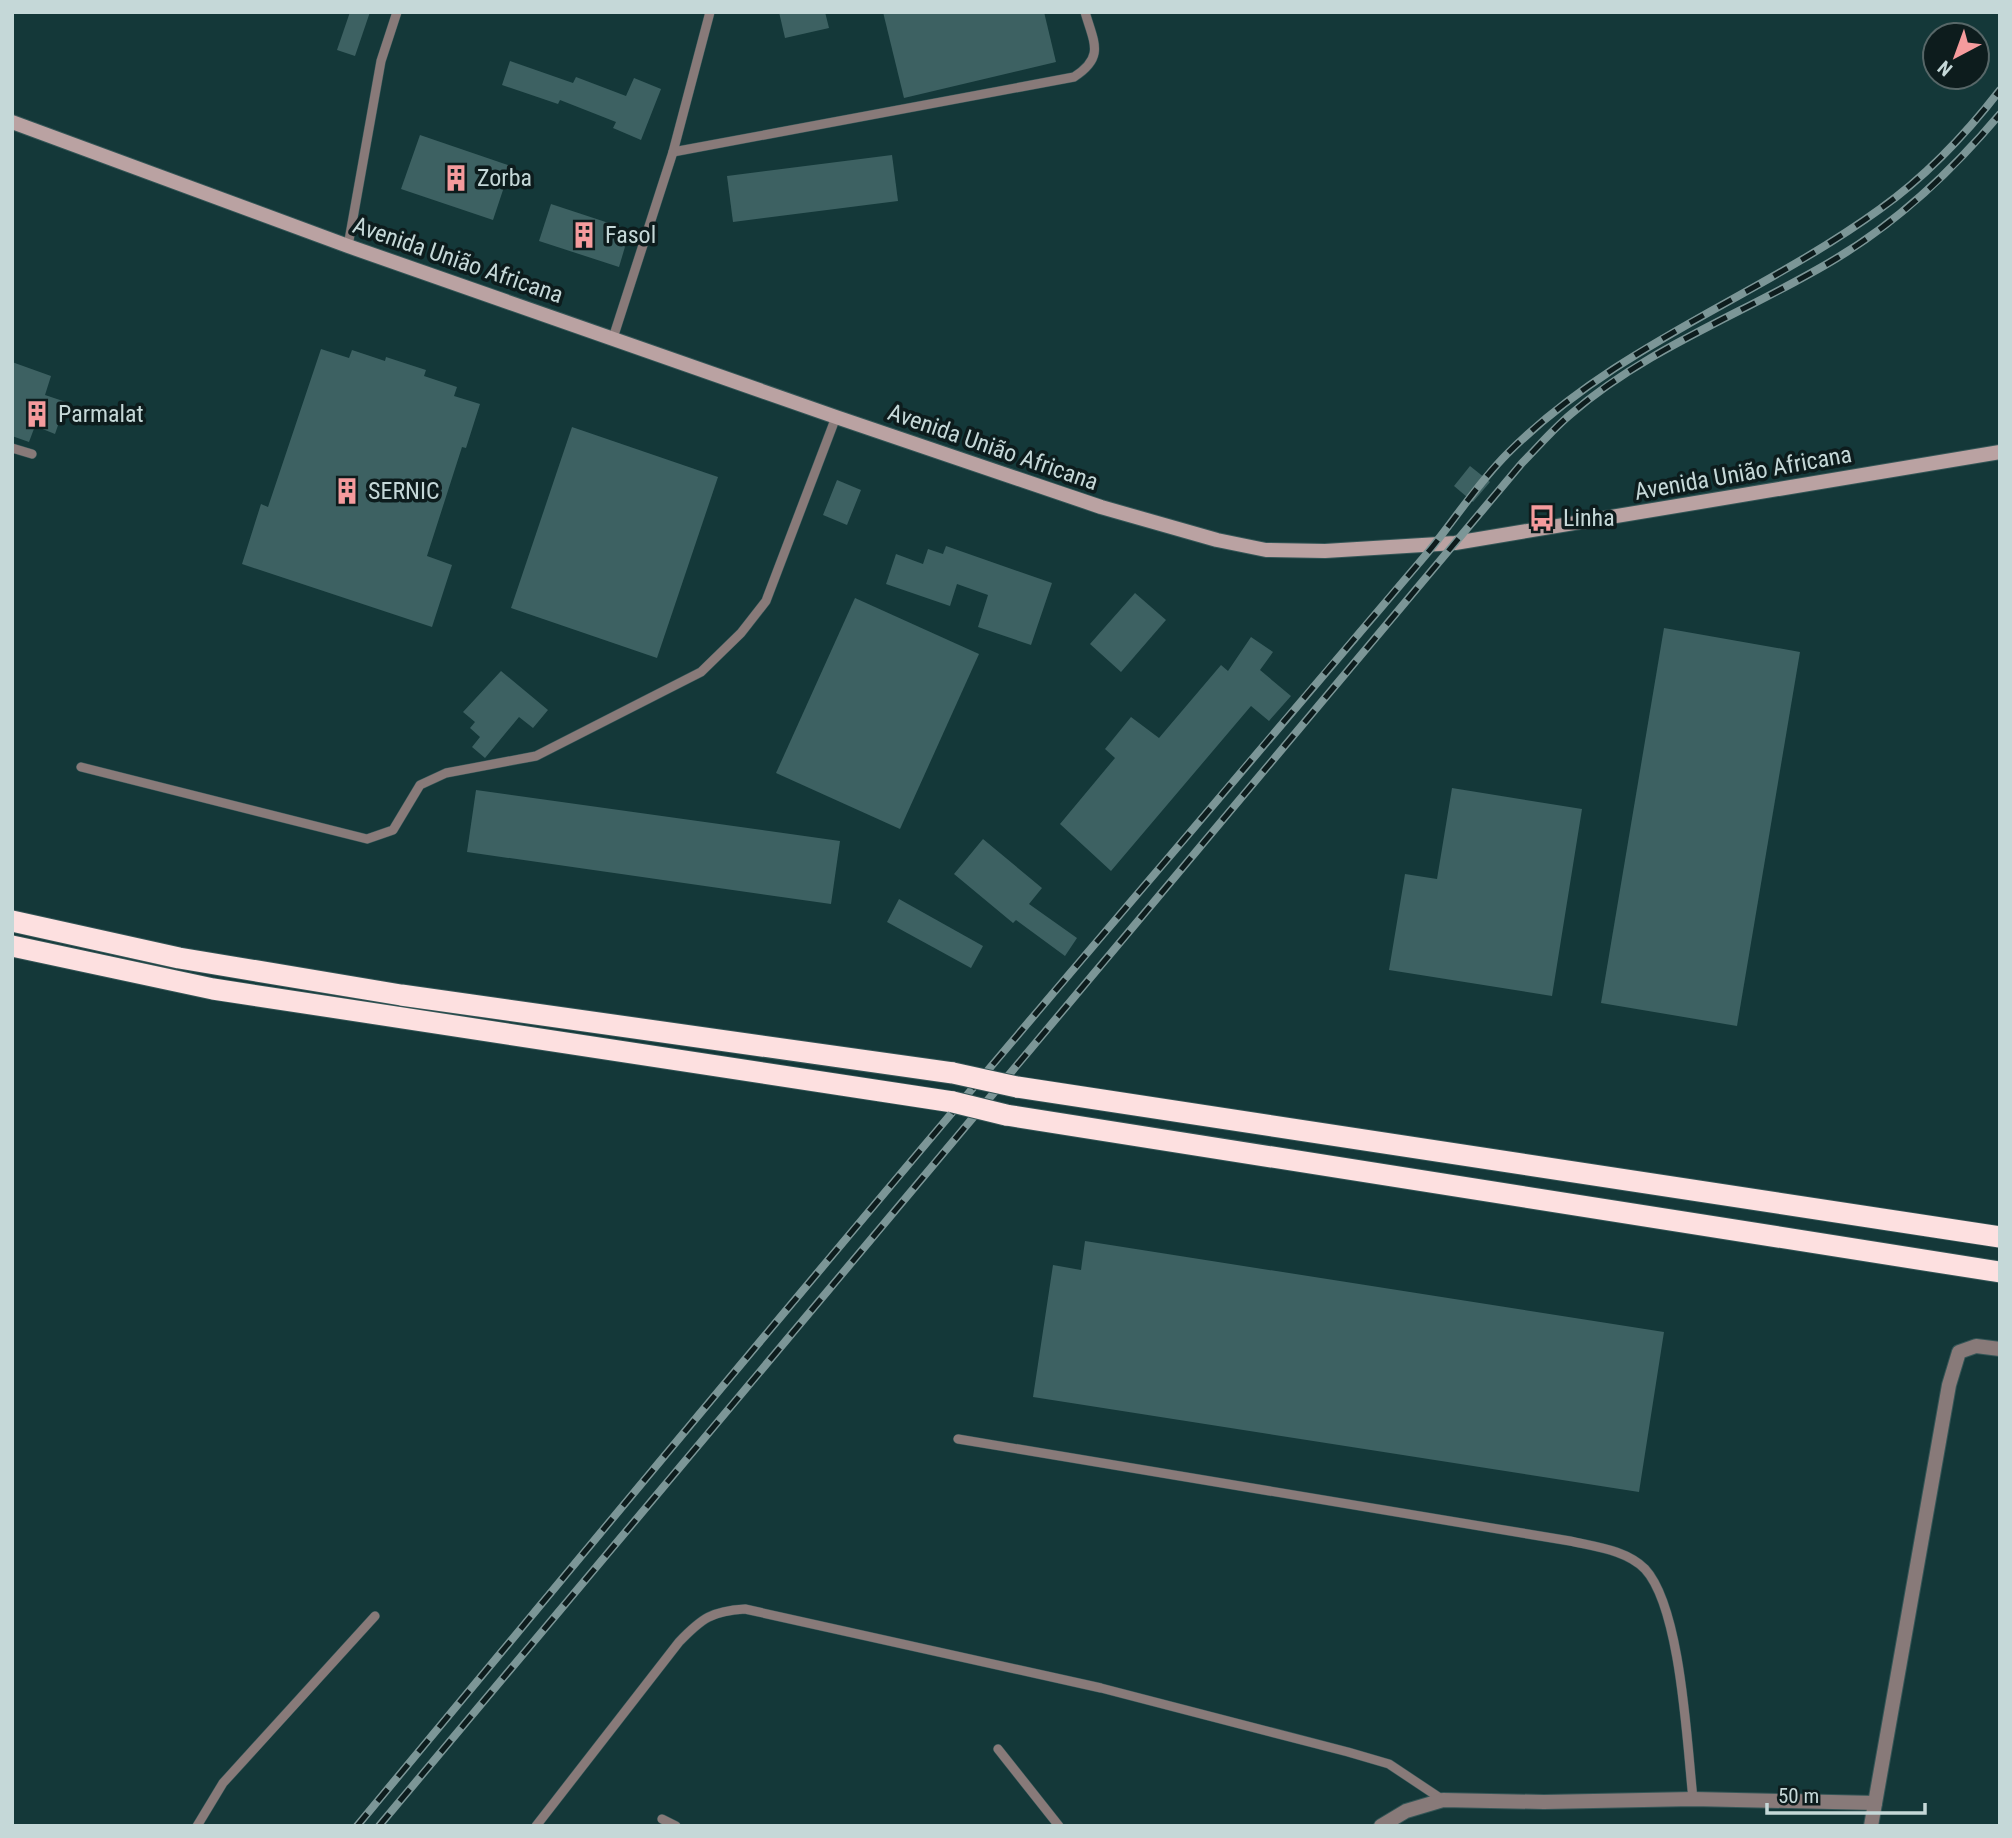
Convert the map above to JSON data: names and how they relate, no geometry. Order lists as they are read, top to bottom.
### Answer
{
  "streets": {
    "main road": ["Avenida União Africana"]
  },
  "places": {
    "building": [
      "Zorba",
      "Fasol",
      "Parmalat",
      "SERNIC"
    ],
    "bus stop": ["Linha"]
  },
  "scale_bar": "50 m",
  "north": "bottom left"
}
